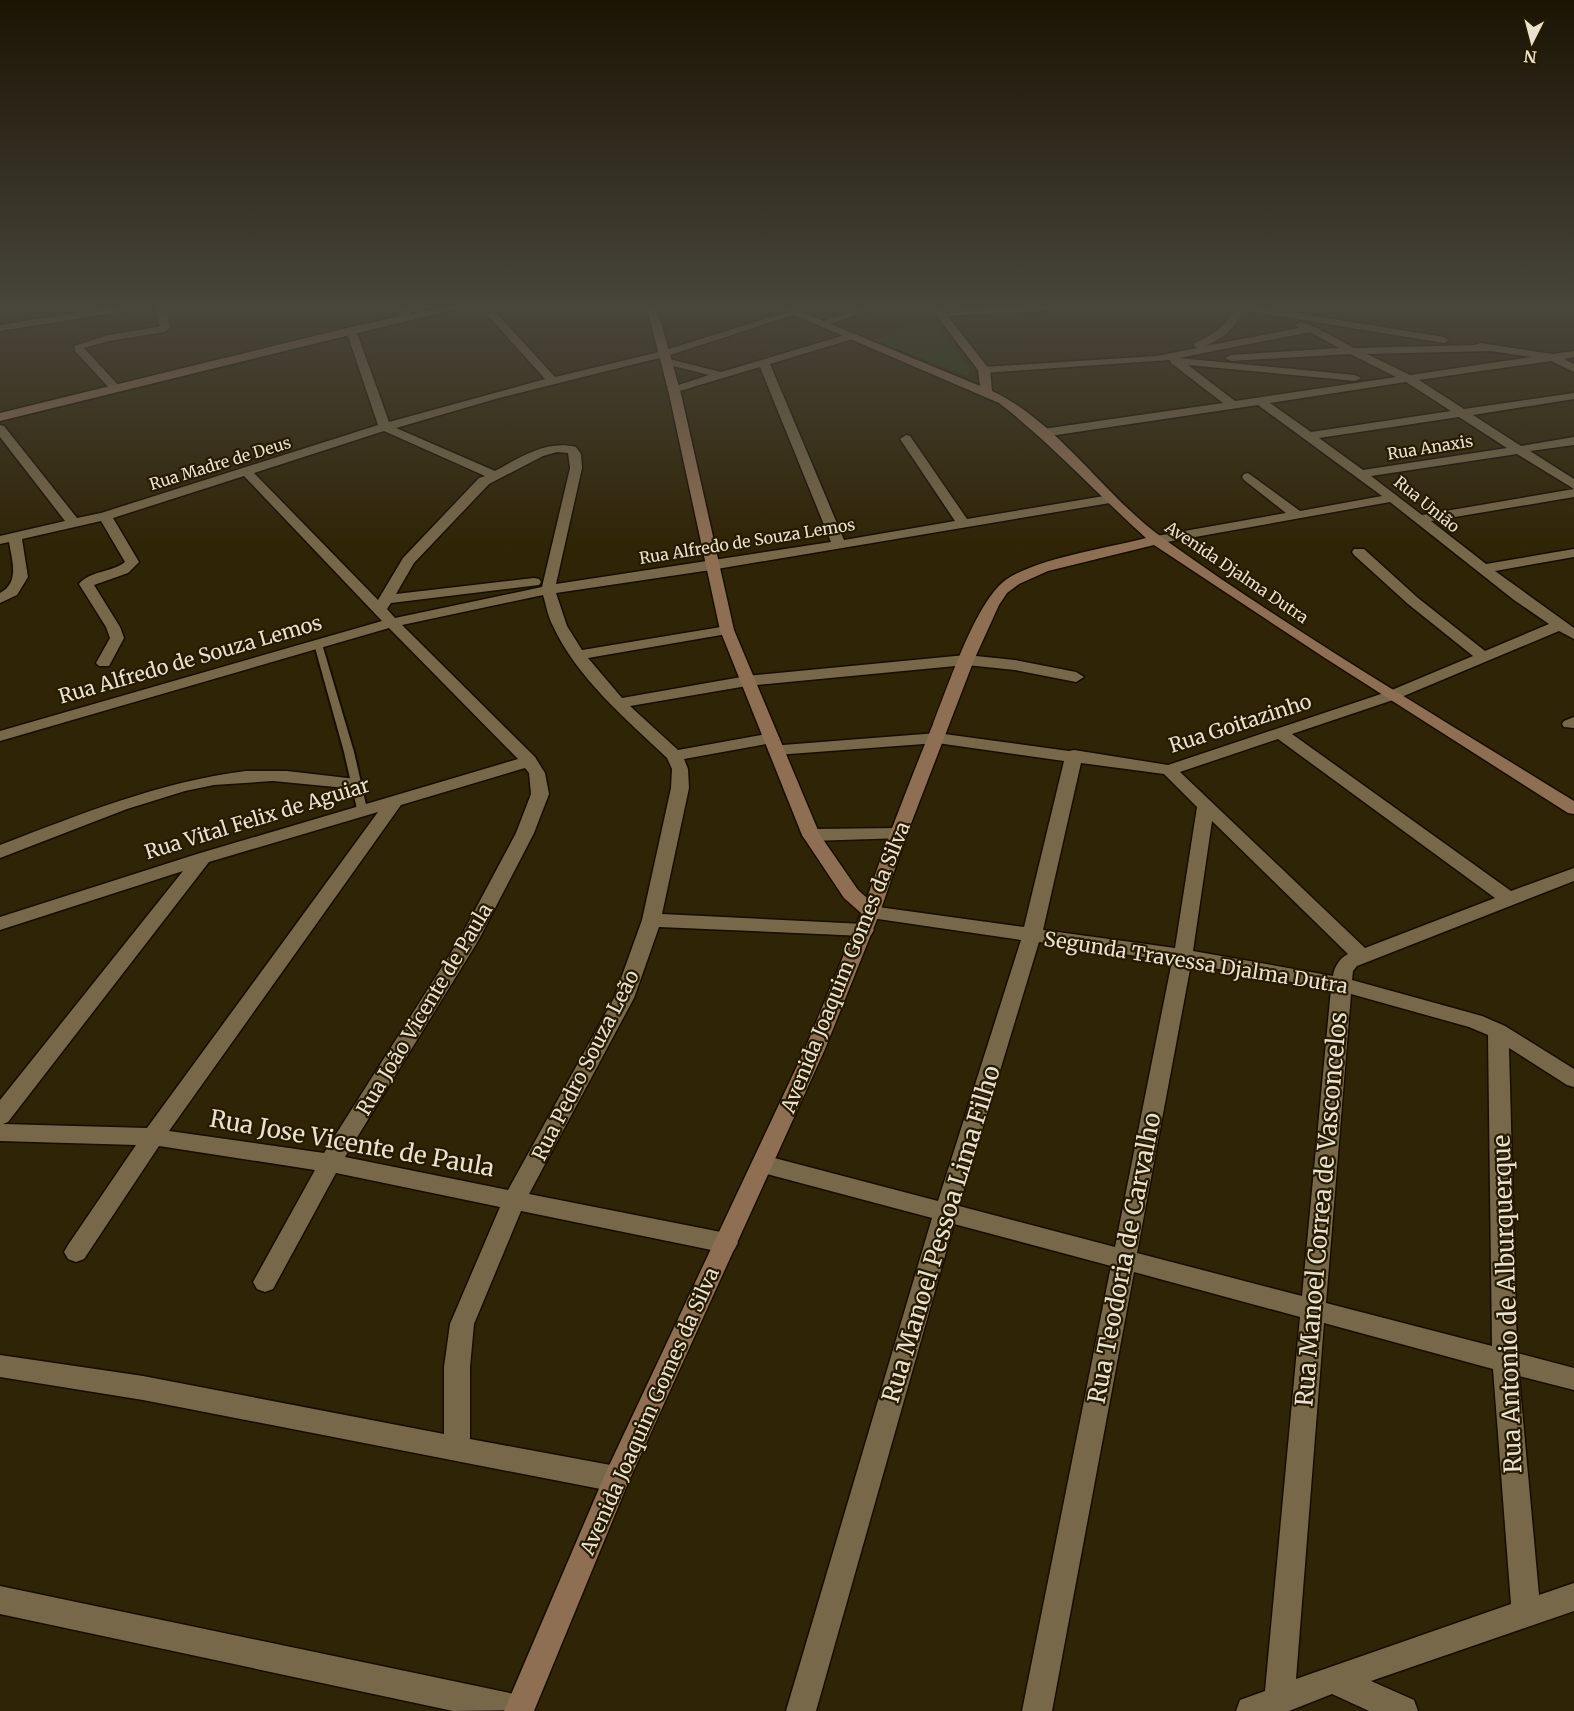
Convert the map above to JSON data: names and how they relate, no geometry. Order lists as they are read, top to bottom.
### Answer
{
  "streets": {
    "street": [
      "Rua Anaxis",
      "Rua Madre de Deus",
      "Rua União",
      "Rua Alfredo de Souza Lemos",
      "Avenida Djalma Dutra",
      "Rua Goitazinho",
      "Rua Vital Felix de Aguiar",
      "Segunda Travessa Djalma Dutra",
      "Avenida Joaquim Gomes da Silva",
      "Rua João Vicente de Paula",
      "Rua Pedro Souza Leão",
      "Rua Jose Vicente de Paula",
      "Rua Manoel Correa de Vasconcelos",
      "Rua Manoel Pessoa Lima Filho",
      "Rua Teodoria de Carvalho",
      "Rua Antonio de Alburquerque"
    ]
  },
  "crossings": [
    ["Rua Anaxis", "Rua União"],
    ["Rua União", "Rua Goitazinho"],
    ["Rua União", "Avenida Joaquim Gomes da Silva"],
    ["Rua Alfredo de Souza Lemos", "Avenida Djalma Dutra"],
    ["Avenida Djalma Dutra", "Rua Goitazinho"],
    ["Avenida Djalma Dutra", "Avenida Joaquim Gomes da Silva"],
    ["Rua Goitazinho", "Avenida Joaquim Gomes da Silva"],
    ["Rua Goitazinho", "Rua Pedro Souza Leão"],
    ["Rua Goitazinho", "Rua Manoel Pessoa Lima Filho"],
    ["Rua Vital Felix de Aguiar", "Rua João Vicente de Paula"],
    ["Segunda Travessa Djalma Dutra", "Avenida Joaquim Gomes da Silva"],
    ["Segunda Travessa Djalma Dutra", "Rua Pedro Souza Leão"],
    ["Segunda Travessa Djalma Dutra", "Rua Manoel Correa de Vasconcelos"],
    ["Segunda Travessa Djalma Dutra", "Rua Manoel Pessoa Lima Filho"],
    ["Segunda Travessa Djalma Dutra", "Rua Teodoria de Carvalho"],
    ["Segunda Travessa Djalma Dutra", "Rua Antonio de Alburquerque"],
    ["Avenida Joaquim Gomes da Silva", "Rua Jose Vicente de Paula"],
    ["Rua João Vicente de Paula", "Rua Jose Vicente de Paula"],
    ["Rua Pedro Souza Leão", "Rua Jose Vicente de Paula"]
  ],
  "north": "bottom"
}
